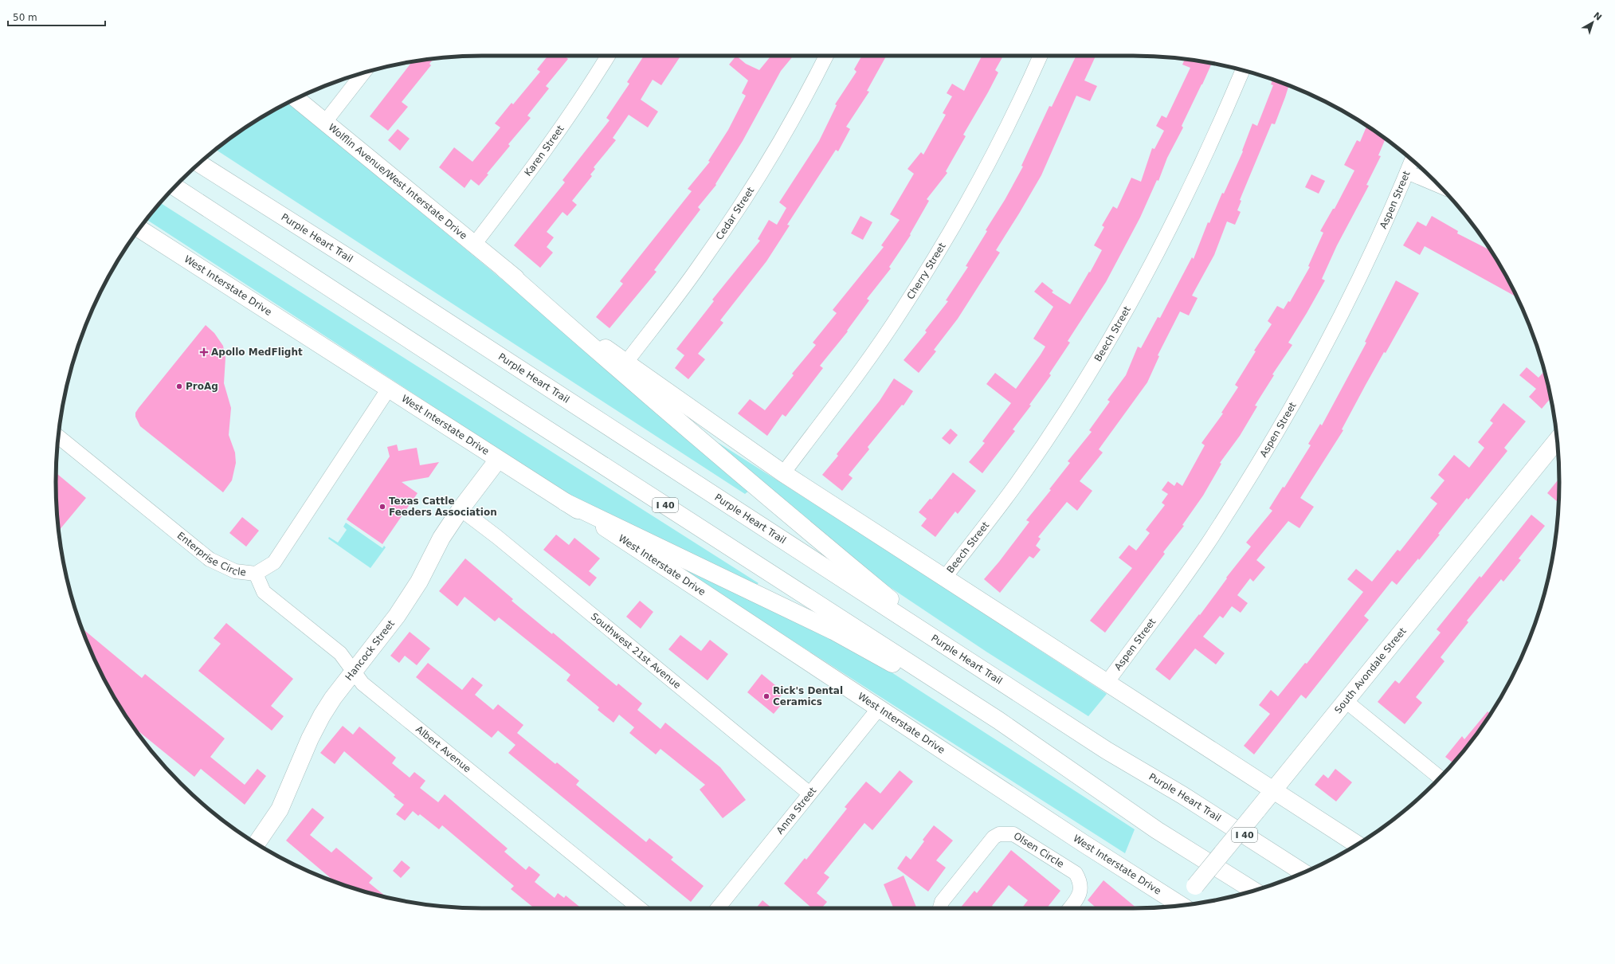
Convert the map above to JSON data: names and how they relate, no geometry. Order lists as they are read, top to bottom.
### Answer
{
  "streets": {
    "main road": [
      "Wolflin Avenue/West Interstate Drive",
      "Purple Heart Trail",
      "West Interstate Drive",
      "I 40",
      "Hancock Street",
      "South Avondale Street"
    ],
    "street": [
      "Karen Street",
      "Aspen Street",
      "Cedar Street",
      "Cherry Street",
      "Beech Street",
      "Enterprise Circle",
      "Southwest 21st Avenue",
      "Albert Avenue",
      "Anna Street",
      "Olsen Circle"
    ]
  },
  "crossings": [
    ["Karen Street", "Wolflin Avenue/West Interstate Drive"],
    ["West Interstate Drive", "Enterprise Circle"],
    ["West Interstate Drive", "Hancock Street"],
    ["West Interstate Drive", "Anna Street"],
    ["Enterprise Circle", "Albert Avenue"],
    ["Hancock Street", "Southwest 21st Avenue"],
    ["Hancock Street", "Albert Avenue"],
    ["Southwest 21st Avenue", "Anna Street"]
  ],
  "places": {
    "health": ["Apollo MedFlight"],
    "other": ["ProAg", "Texas Cattle Feeders Association", "Rick's Dental Ceramics"]
  },
  "scale_bar": "50 m",
  "north": "top right"
}
